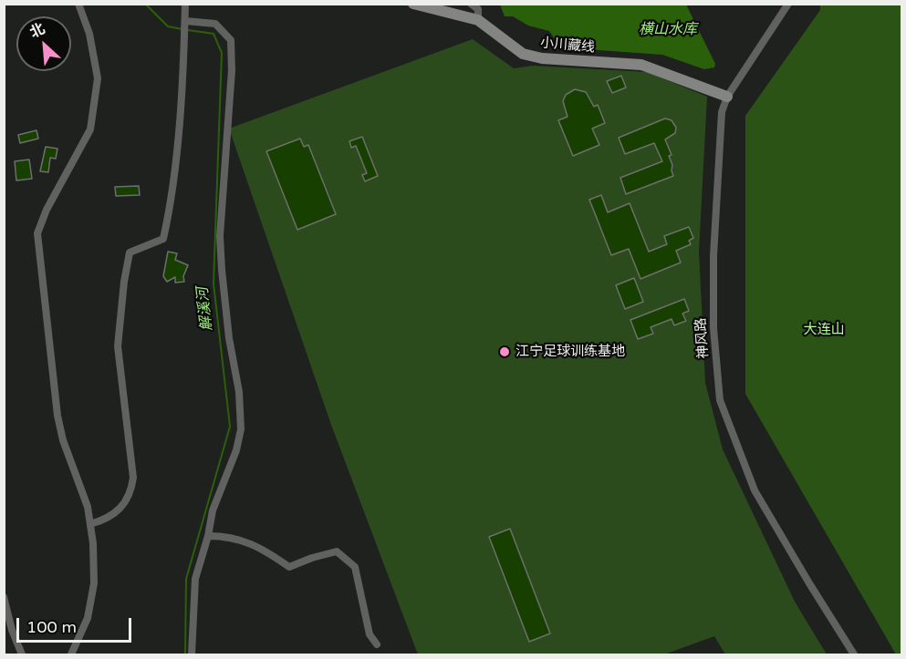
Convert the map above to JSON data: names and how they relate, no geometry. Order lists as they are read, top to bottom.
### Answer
{
  "streets": {
    "street": ["小川藏线", "神风路"]
  },
  "crossings": [
    ["小川藏线", "神风路"]
  ],
  "water": ["横山水库", "解溪河"],
  "parks": ["大连山"],
  "places": ["江宁足球训练基地"],
  "scale_bar": "100 m",
  "north": "top left"
}
